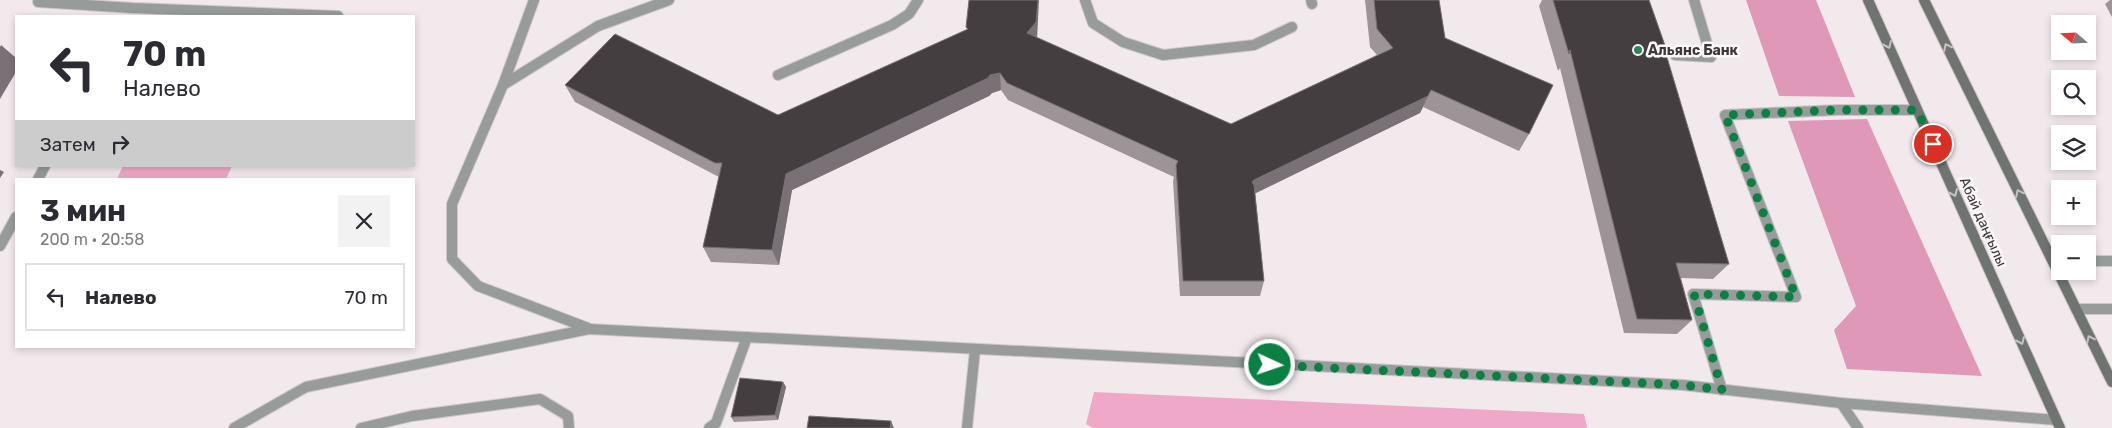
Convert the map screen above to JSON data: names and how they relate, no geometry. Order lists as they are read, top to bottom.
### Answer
{
  "streets": {
    "main road": ["Абай даңғылы"]
  },
  "places": ["Альянс Банк"],
  "north": "left",
  "page": {
    "map_buttons": ["+", "−"],
    "turn": ["70 m", "Налево"],
    "then": "Затем",
    "heading": ["3 мин", "200 m · 20:58"],
    "list": [
      {
        "name": "Налево",
        "value": "70 m"
      }
    ]
  }
}
